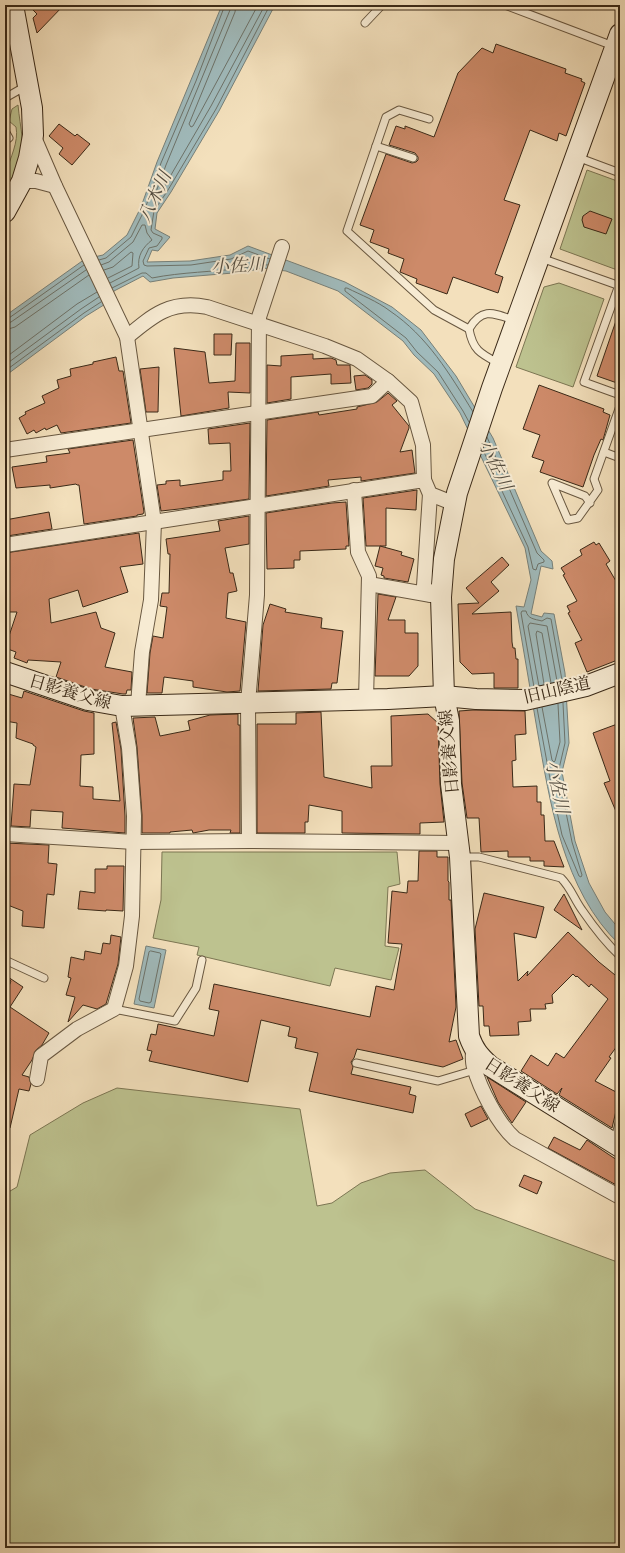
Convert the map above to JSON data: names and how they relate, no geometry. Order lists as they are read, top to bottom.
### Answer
{
  "streets": {
    "street": ["旧山陰道", "日影養父線"]
  },
  "crossings": [
    ["旧山陰道", "日影養父線"]
  ],
  "water": ["八木川", "小佐川"]
}
